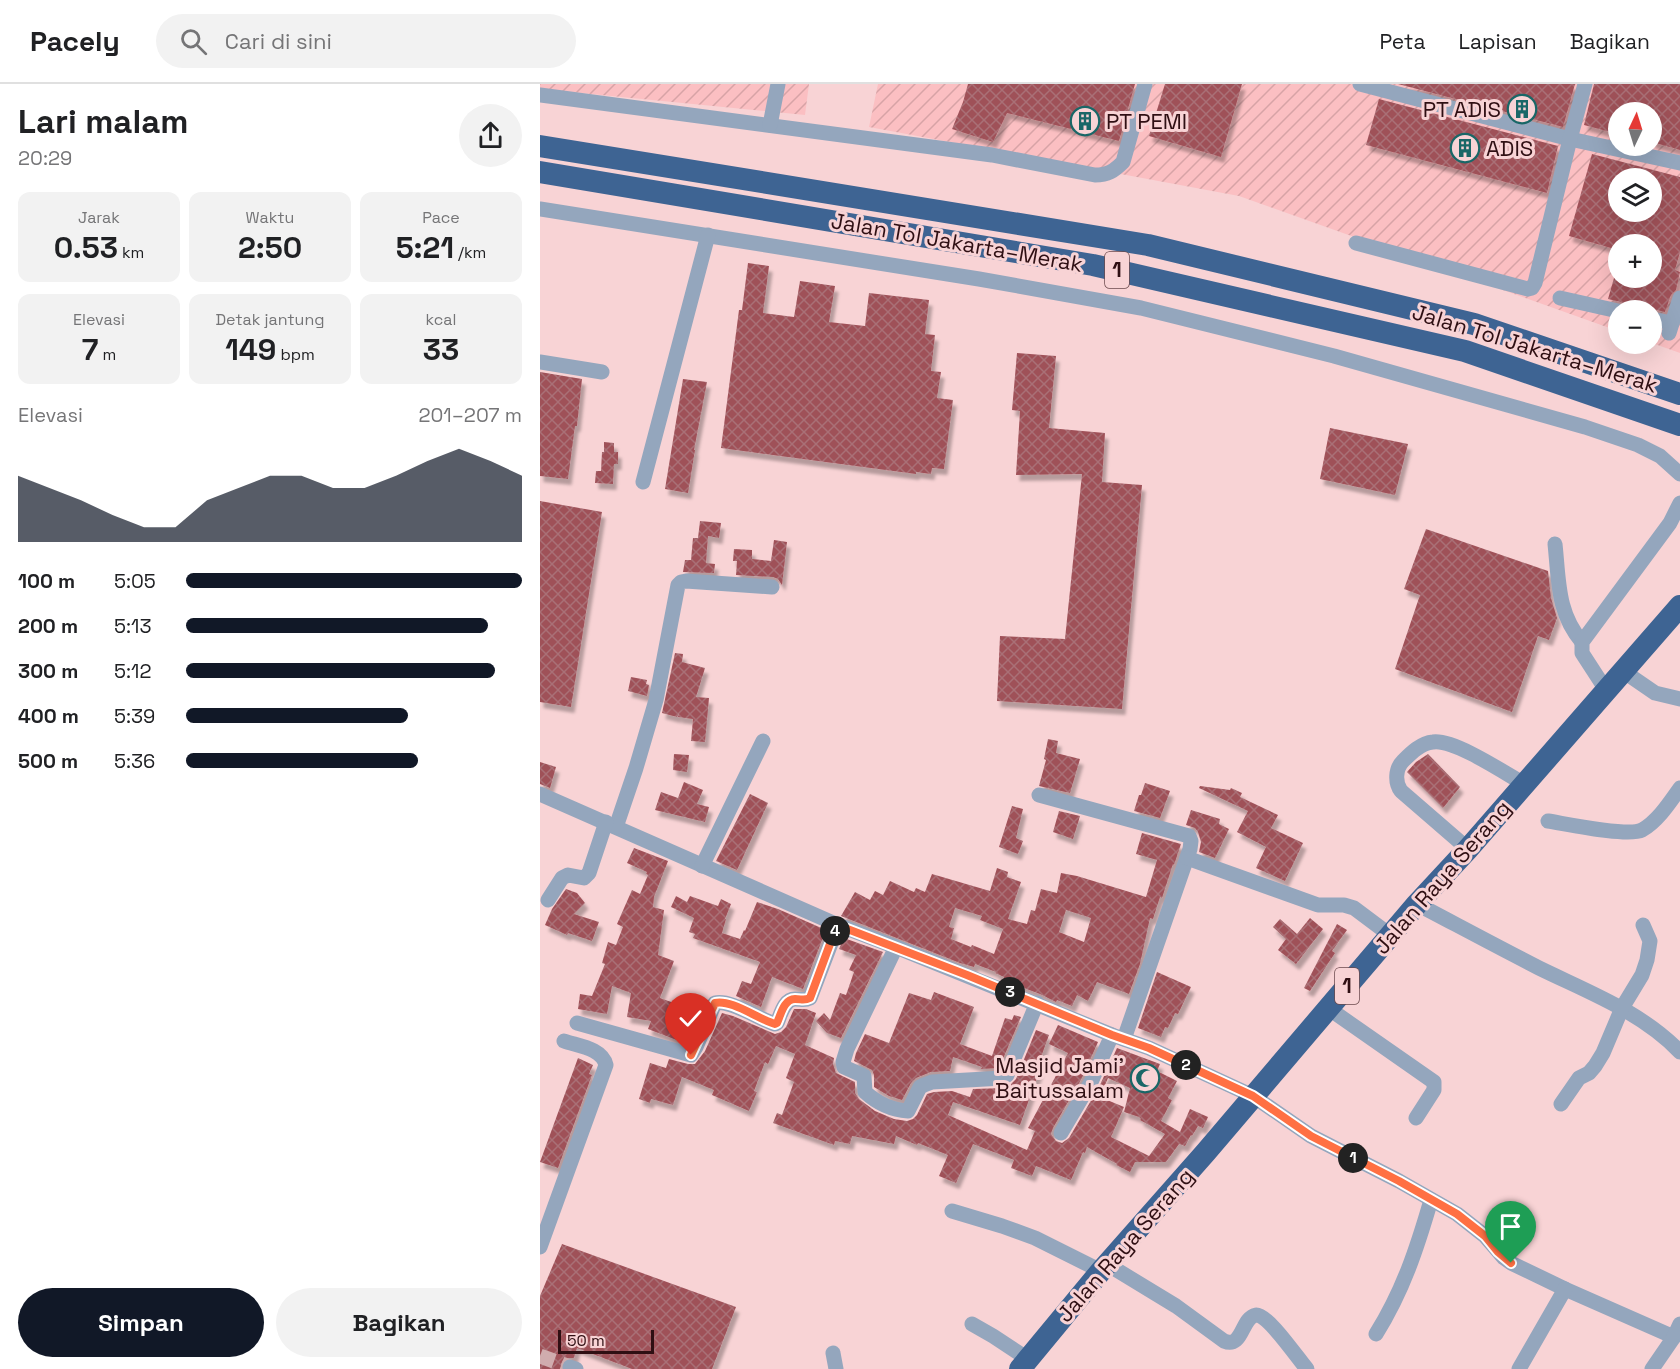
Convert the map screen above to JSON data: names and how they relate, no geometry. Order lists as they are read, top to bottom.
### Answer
{
  "streets": {
    "highway": ["Jalan Tol Jakarta–Merak", "1", "Jalan Raya Serang"]
  },
  "places": {
    "building": ["PT ADIS", "PT PEMI", "ADIS"],
    "mosque": ["Masjid Jami' Baitussalam"]
  },
  "scale_bar": "50 m",
  "north": "top",
  "page": {
    "header": "Pacely",
    "search": "Cari di sini",
    "nav": ["Peta", "Lapisan", "Bagikan"],
    "heading": ["Lari malam", "20:29"],
    "map_buttons": ["+", "−"],
    "stats": [
      ["Jarak", "0.53 km"],
      ["Waktu", "2:50"],
      ["Pace", "5:21 /km"],
      ["Elevasi", "7 m"],
      ["Detak jantung", "149 bpm"],
      ["kcal", "33"]
    ],
    "chart": ["Elevasi", "201–207 m"],
    "list": [
      {
        "name": "100 m",
        "note": "5:05"
      },
      {
        "name": "200 m",
        "note": "5:13"
      },
      {
        "name": "300 m",
        "note": "5:12"
      },
      {
        "name": "400 m",
        "note": "5:39"
      },
      {
        "name": "500 m",
        "note": "5:36"
      }
    ],
    "pins": [
      "4",
      "3",
      "2",
      "1"
    ],
    "buttons": ["Simpan", "Bagikan"],
    "scale": "50 m"
  }
}
